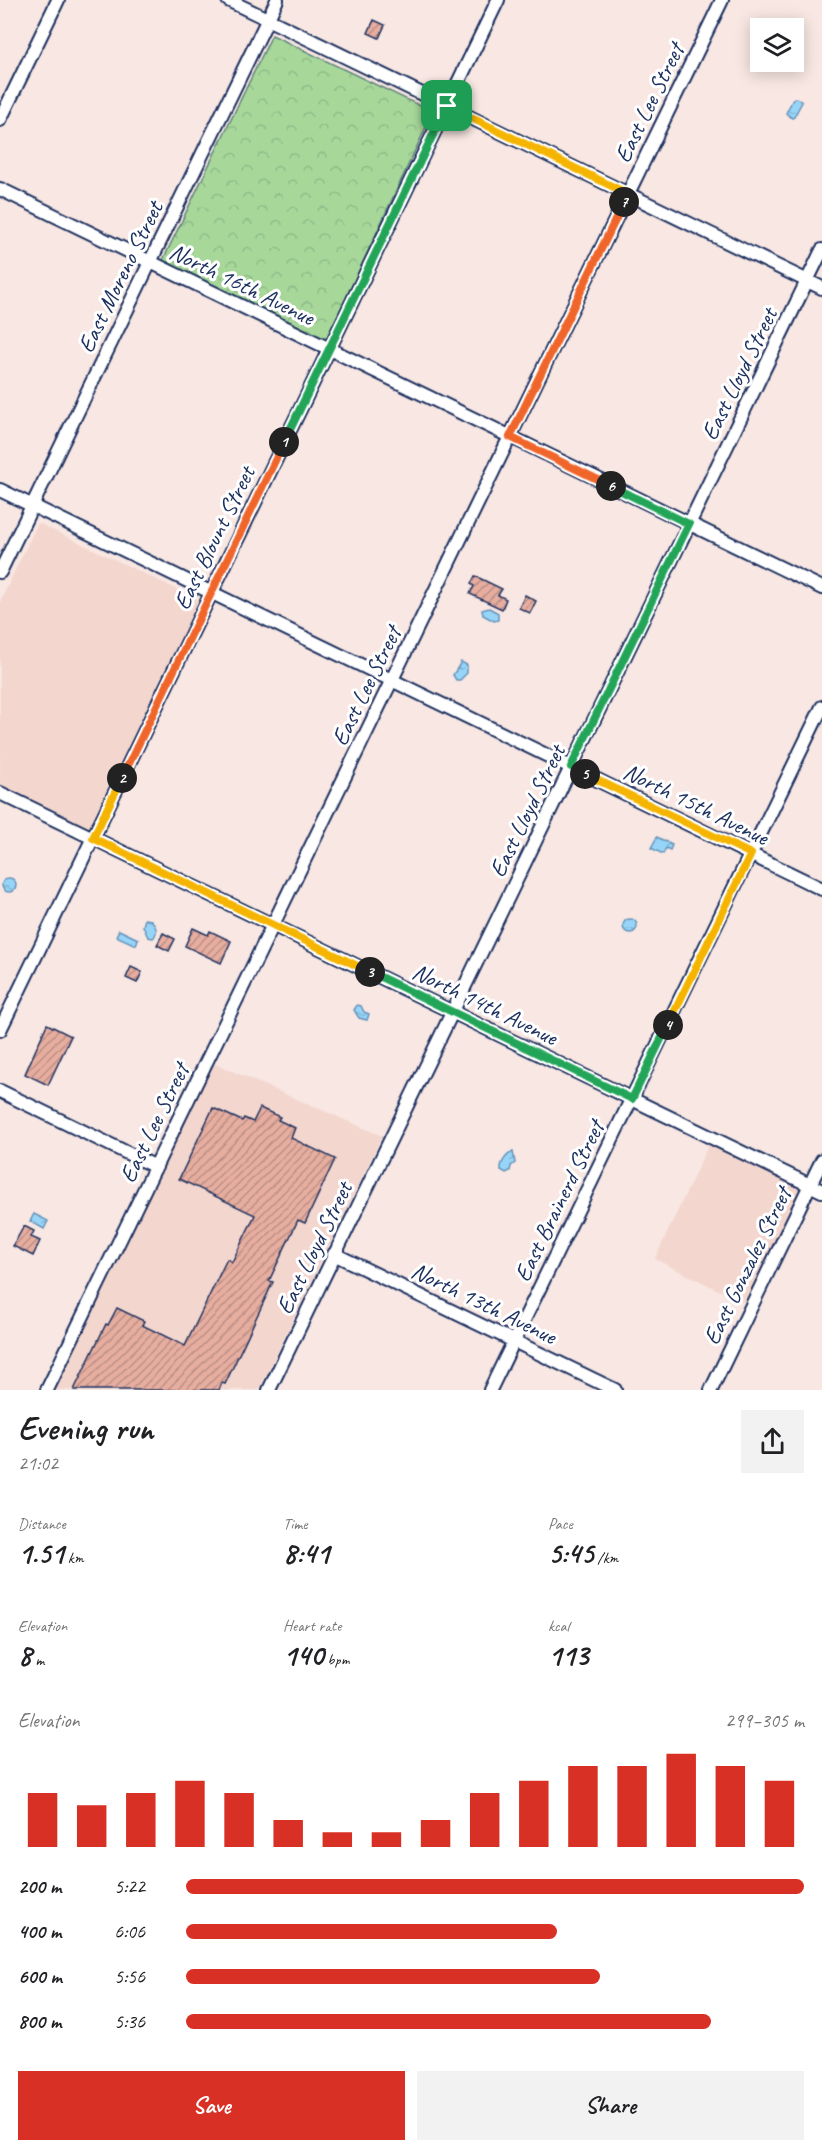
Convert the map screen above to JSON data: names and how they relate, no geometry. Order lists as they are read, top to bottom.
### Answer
{
  "streets": {
    "street": [
      "East Lee Street",
      "East Moreno Street",
      "North 16th Avenue",
      "East Lloyd Street",
      "East Blount Street",
      "North 15th Avenue",
      "North 14th Avenue",
      "East Brainerd Street",
      "East Gonzalez Street",
      "North 13th Avenue"
    ]
  },
  "crossings": [
    ["East Lee Street", "North 16th Avenue"],
    ["East Lee Street", "North 15th Avenue"],
    ["East Lee Street", "North 14th Avenue"],
    ["East Moreno Street", "North 16th Avenue"],
    ["East Moreno Street", "North 15th Avenue"],
    ["North 16th Avenue", "East Lloyd Street"],
    ["North 16th Avenue", "East Blount Street"],
    ["East Lloyd Street", "North 15th Avenue"],
    ["East Lloyd Street", "North 14th Avenue"],
    ["East Lloyd Street", "North 13th Avenue"],
    ["East Blount Street", "North 15th Avenue"],
    ["East Blount Street", "North 14th Avenue"],
    ["North 15th Avenue", "East Brainerd Street"],
    ["North 14th Avenue", "East Brainerd Street"],
    ["North 14th Avenue", "East Gonzalez Street"],
    ["East Brainerd Street", "North 13th Avenue"]
  ],
  "page": {
    "pins": [
      "7",
      "1",
      "6",
      "5",
      "2",
      "3",
      "4"
    ],
    "heading": ["Evening run", "21:02"],
    "stats": [
      ["Distance", "1.51 km"],
      ["Time", "8:41"],
      ["Pace", "5:45 /km"],
      ["Elevation", "8 m"],
      ["Heart rate", "140 bpm"],
      ["kcal", "113"]
    ],
    "chart": ["Elevation", "299–305 m"],
    "list": [
      {
        "name": "200 m",
        "note": "5:22"
      },
      {
        "name": "400 m",
        "note": "6:06"
      },
      {
        "name": "600 m",
        "note": "5:56"
      },
      {
        "name": "800 m",
        "note": "5:36"
      }
    ],
    "buttons": ["Save", "Share"]
  }
}
